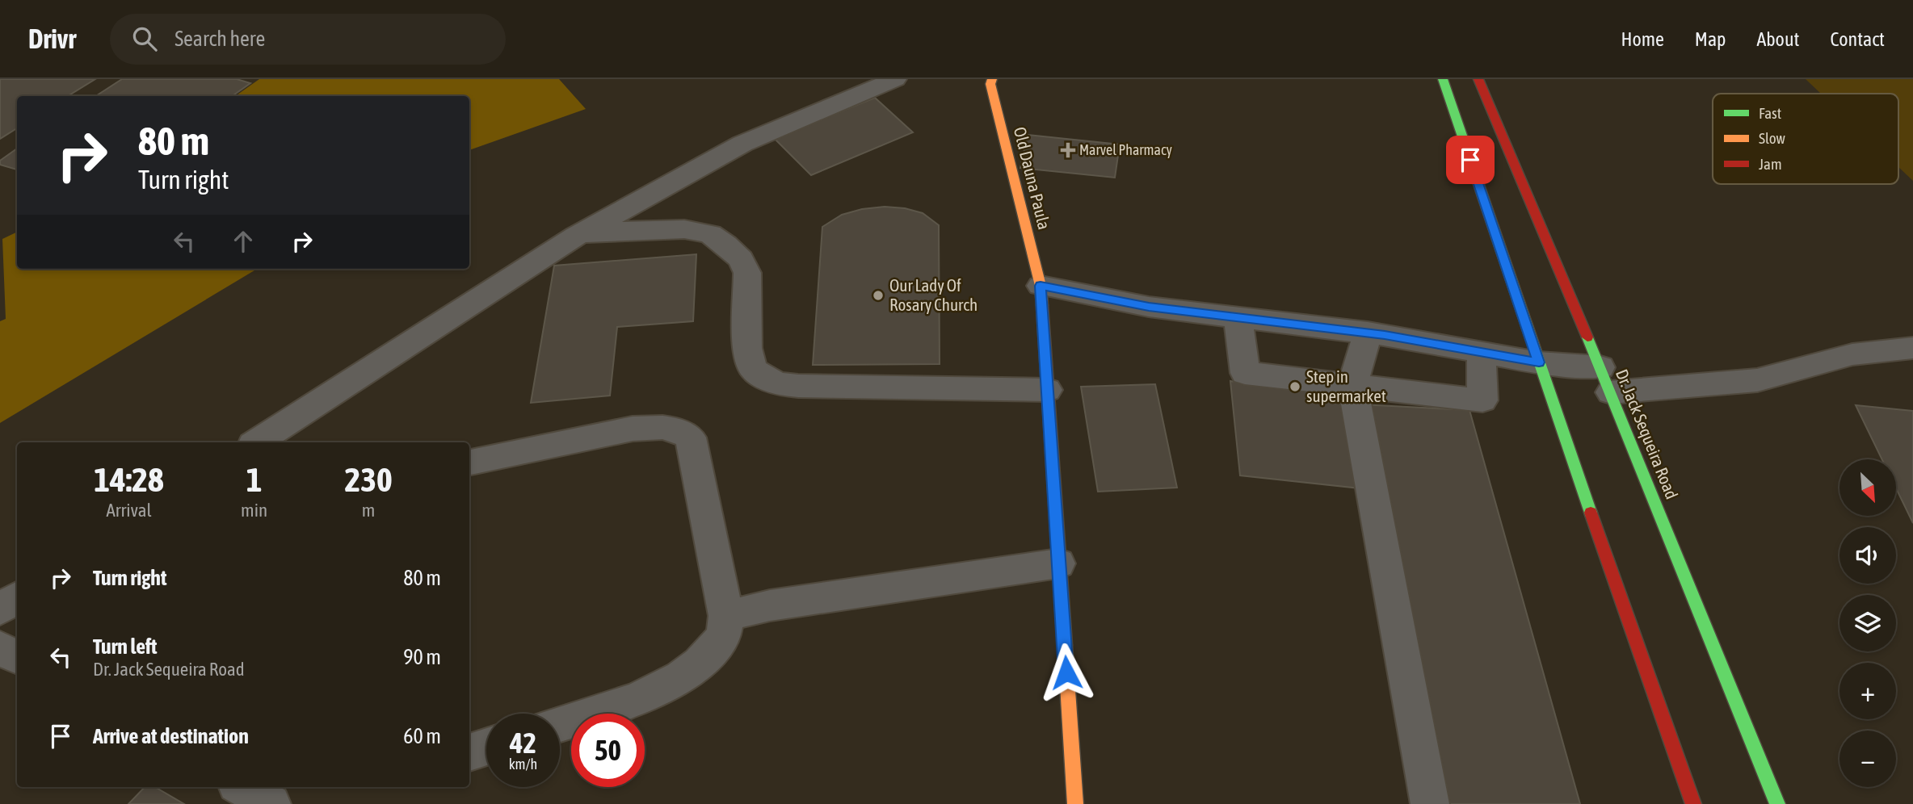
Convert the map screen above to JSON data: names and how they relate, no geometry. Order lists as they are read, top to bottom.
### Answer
{
  "streets": {
    "main road": ["Old Dauna Paula", "Dr. Jack Sequeira Road"]
  },
  "places": {
    "health": ["Marvel Pharmacy"],
    "other": ["Our Lady Of Rosary Church", "Step in supermarket"]
  },
  "legend": ["Fast", "Slow", "Jam"],
  "north": "bottom right",
  "page": {
    "header": "Drivr",
    "search": "Search here",
    "nav": [
      "Home",
      "Map",
      "About",
      "Contact"
    ],
    "turn": ["80 m", "Turn right"],
    "eta": [
      "14:28",
      "Arrival",
      "1",
      "min",
      "230",
      "m"
    ],
    "map_buttons": ["+", "−"],
    "list": [
      {
        "name": "Turn right",
        "value": "80 m"
      },
      {
        "name": "Turn left",
        "note": "Dr. Jack Sequeira Road",
        "value": "90 m"
      },
      {
        "name": "Arrive at destination",
        "value": "60 m"
      }
    ],
    "speed": "42 km/h",
    "limit": "50"
  }
}
